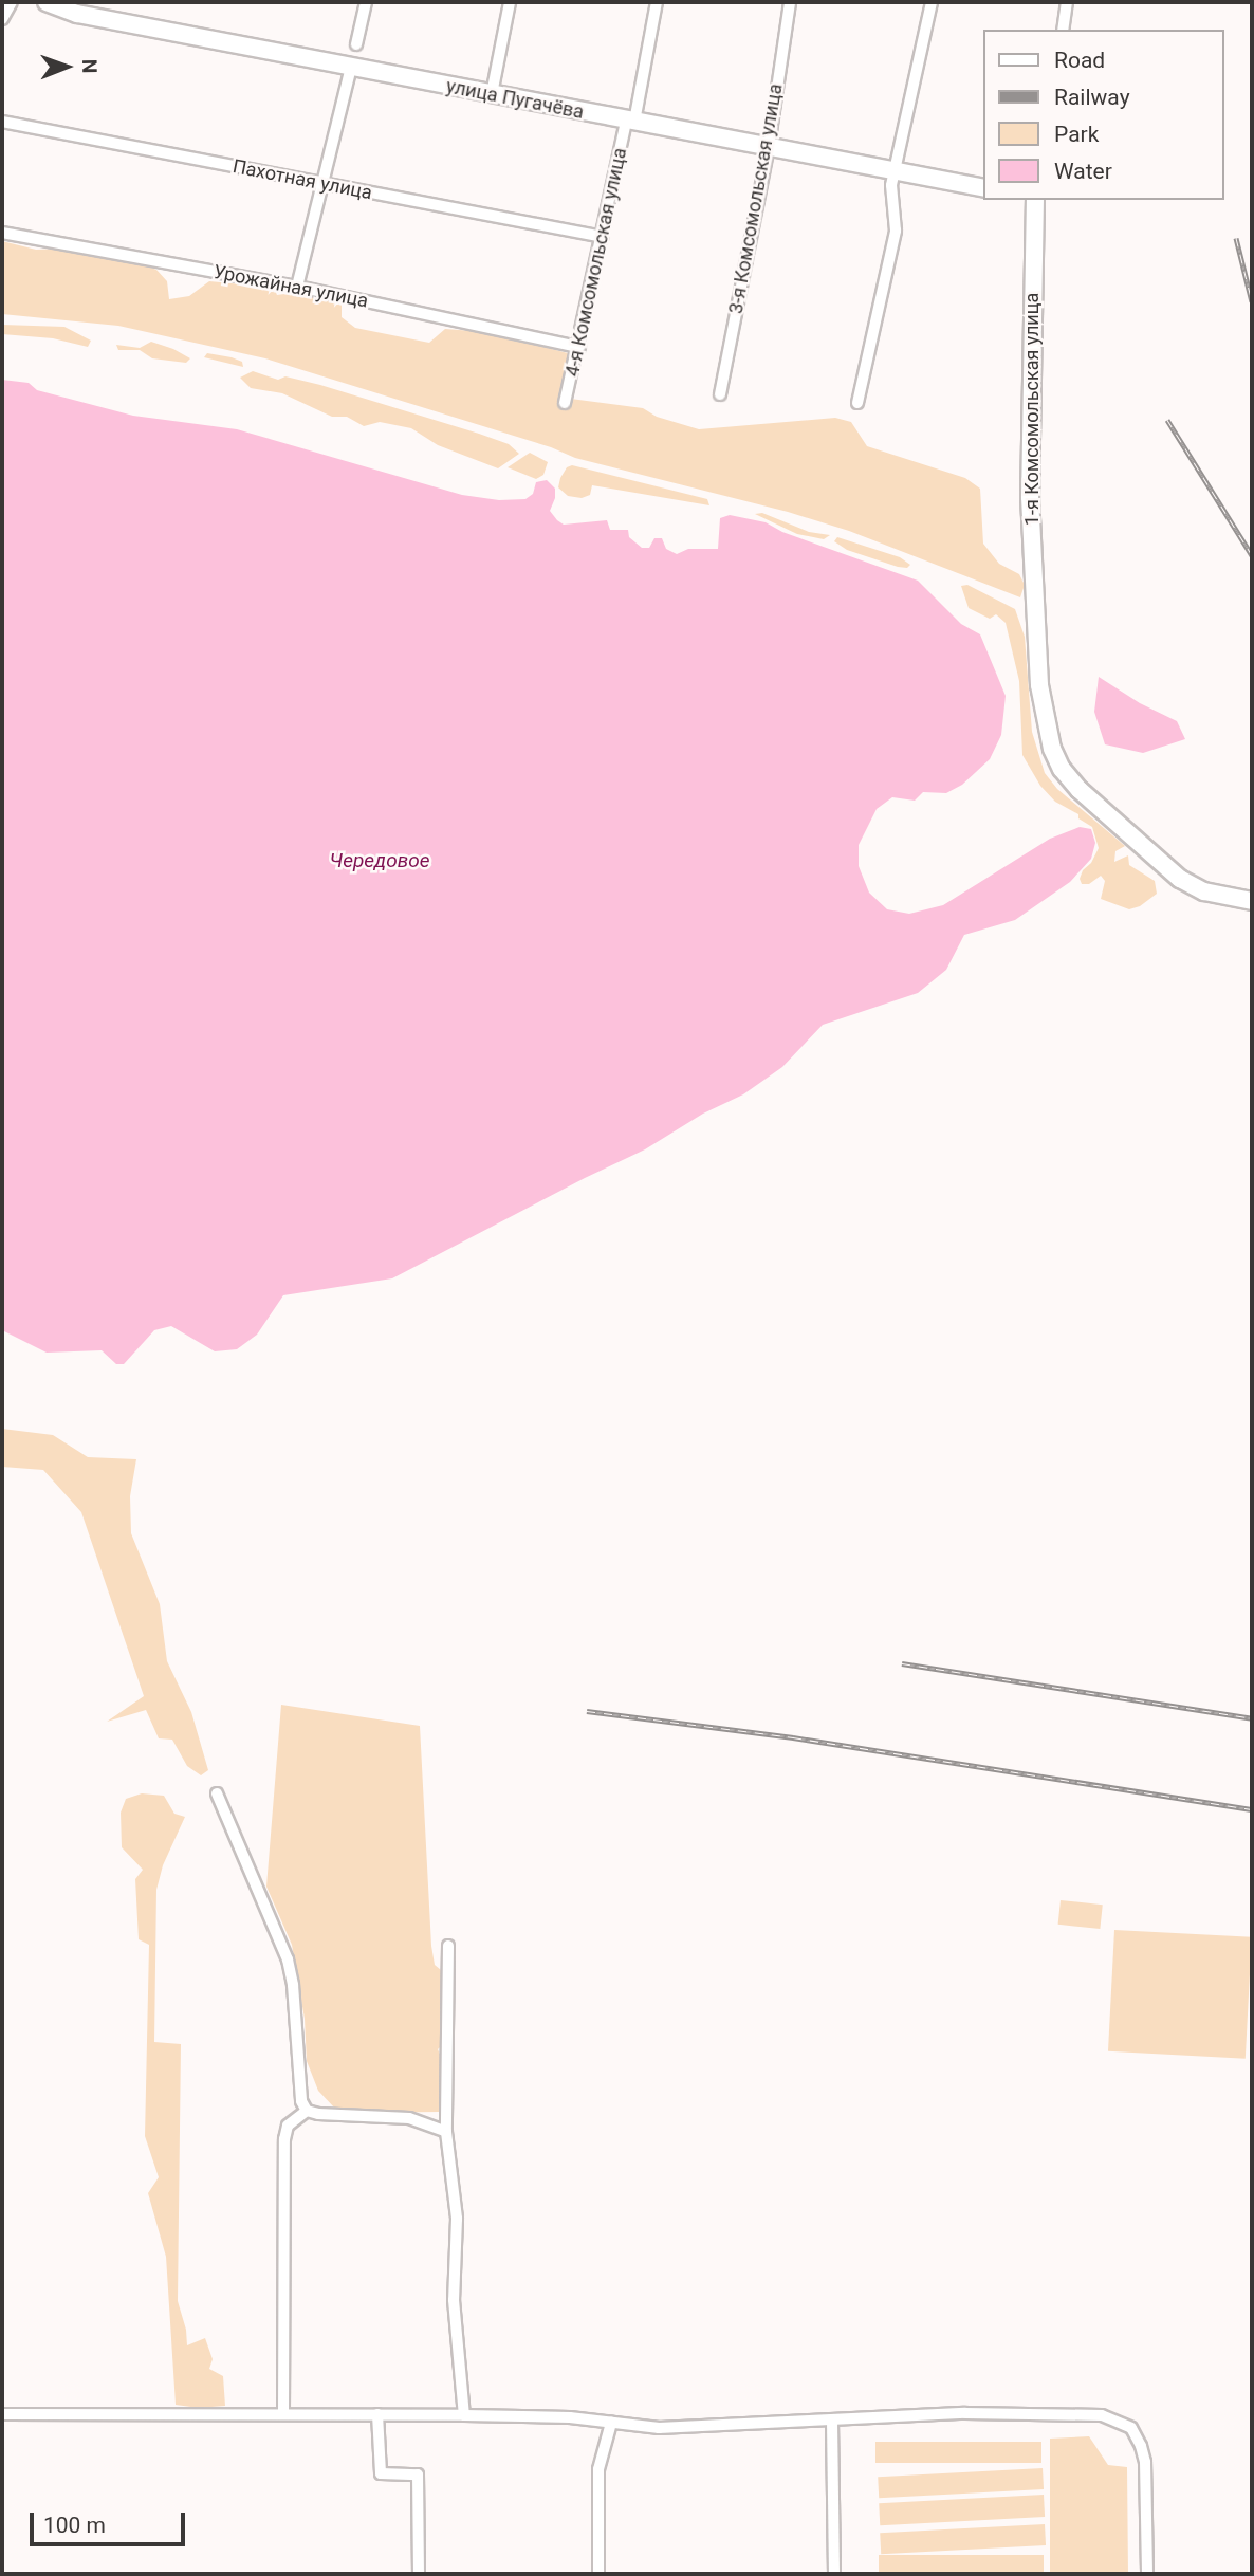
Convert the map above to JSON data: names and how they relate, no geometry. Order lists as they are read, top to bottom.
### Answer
{
  "streets": {
    "main road": ["улица Пугачёва", "1-я Комсомольская улица"],
    "street": [
      "Пахотная улица",
      "3-я Комсомольская улица",
      "4-я Комсомольская улица",
      "Урожайная улица"
    ]
  },
  "crossings": [
    ["улица Пугачёва", "3-я Комсомольская улица"],
    ["улица Пугачёва", "4-я Комсомольская улица"],
    ["Пахотная улица", "4-я Комсомольская улица"],
    ["4-я Комсомольская улица", "Урожайная улица"]
  ],
  "water": ["Чередовое"],
  "legend": [
    "Road",
    "Railway",
    "Park",
    "Water"
  ],
  "scale_bar": "100 m",
  "north": "right"
}
